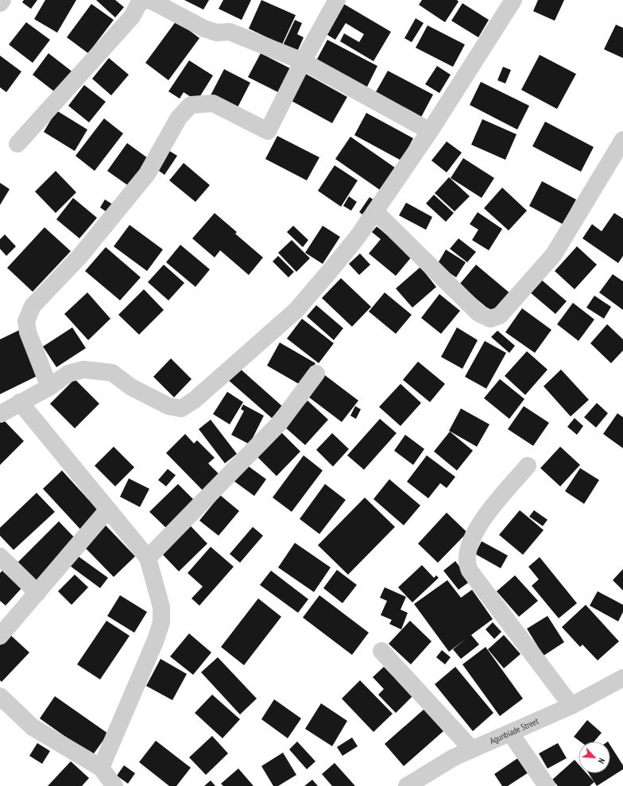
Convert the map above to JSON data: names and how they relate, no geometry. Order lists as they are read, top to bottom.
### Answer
{
  "streets": {
    "street": ["Agunbiade Street"]
  },
  "north": "bottom right"
}
